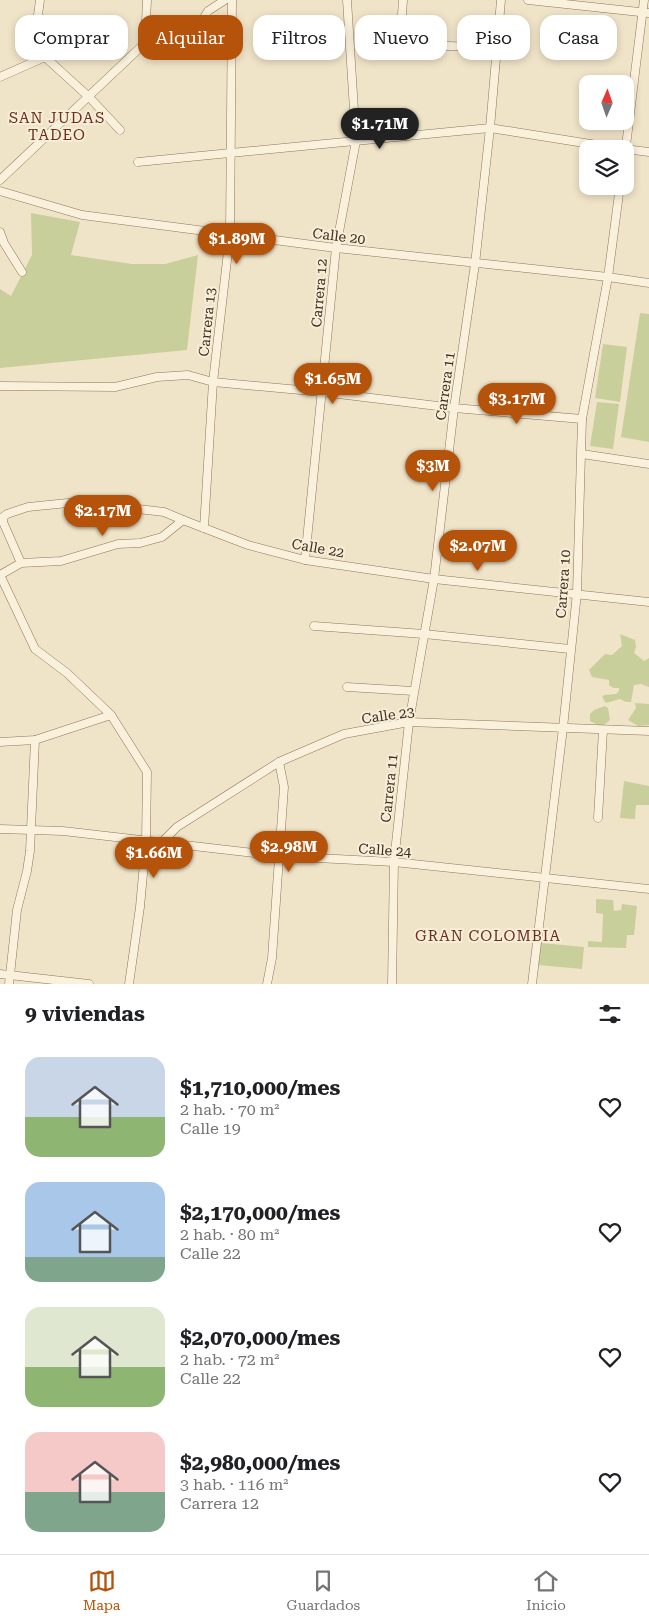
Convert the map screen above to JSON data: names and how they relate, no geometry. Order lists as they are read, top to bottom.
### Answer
{
  "streets": {
    "street": [
      "Calle 20",
      "Carrera 12",
      "Carrera 13",
      "Carrera 11",
      "Calle 22",
      "Carrera 10",
      "Calle 23",
      "Calle 24"
    ]
  },
  "crossings": [
    ["Calle 20", "Carrera 12"],
    ["Calle 20", "Carrera 13"],
    ["Calle 20", "Carrera 11"],
    ["Calle 20", "Carrera 10"],
    ["Carrera 12", "Calle 22"],
    ["Carrera 13", "Calle 22"],
    ["Carrera 11", "Calle 22"],
    ["Carrera 11", "Calle 23"],
    ["Carrera 11", "Calle 24"],
    ["Calle 22", "Carrera 10"],
    ["Carrera 10", "Calle 23"],
    ["Carrera 10", "Calle 24"],
    ["Calle 23", "Calle 24"]
  ],
  "districts": ["SAN JUDAS TADEO", "GRAN COLOMBIA"],
  "north": "top",
  "page": {
    "chip": [
      "Comprar",
      "Alquilar",
      "Filtros",
      "Nuevo",
      "Piso",
      "Casa"
    ],
    "price": [
      "$1.71M",
      "$1.89M",
      "$1.65M",
      "$3.17M",
      "$3M",
      "$2.17M",
      "$2.07M",
      "$2.98M",
      "$1.66M"
    ],
    "heading": "9 viviendas",
    "list": [
      {
        "name": "$1,710,000/mes",
        "note": "2 hab. · 70 m² · Calle 19"
      },
      {
        "name": "$2,170,000/mes",
        "note": "2 hab. · 80 m² · Calle 22"
      },
      {
        "name": "$2,070,000/mes",
        "note": "2 hab. · 72 m² · Calle 22"
      },
      {
        "name": "$2,980,000/mes",
        "note": "3 hab. · 116 m² · Carrera 12"
      }
    ],
    "tabs": ["Mapa", "Guardados", "Inicio"]
  }
}
